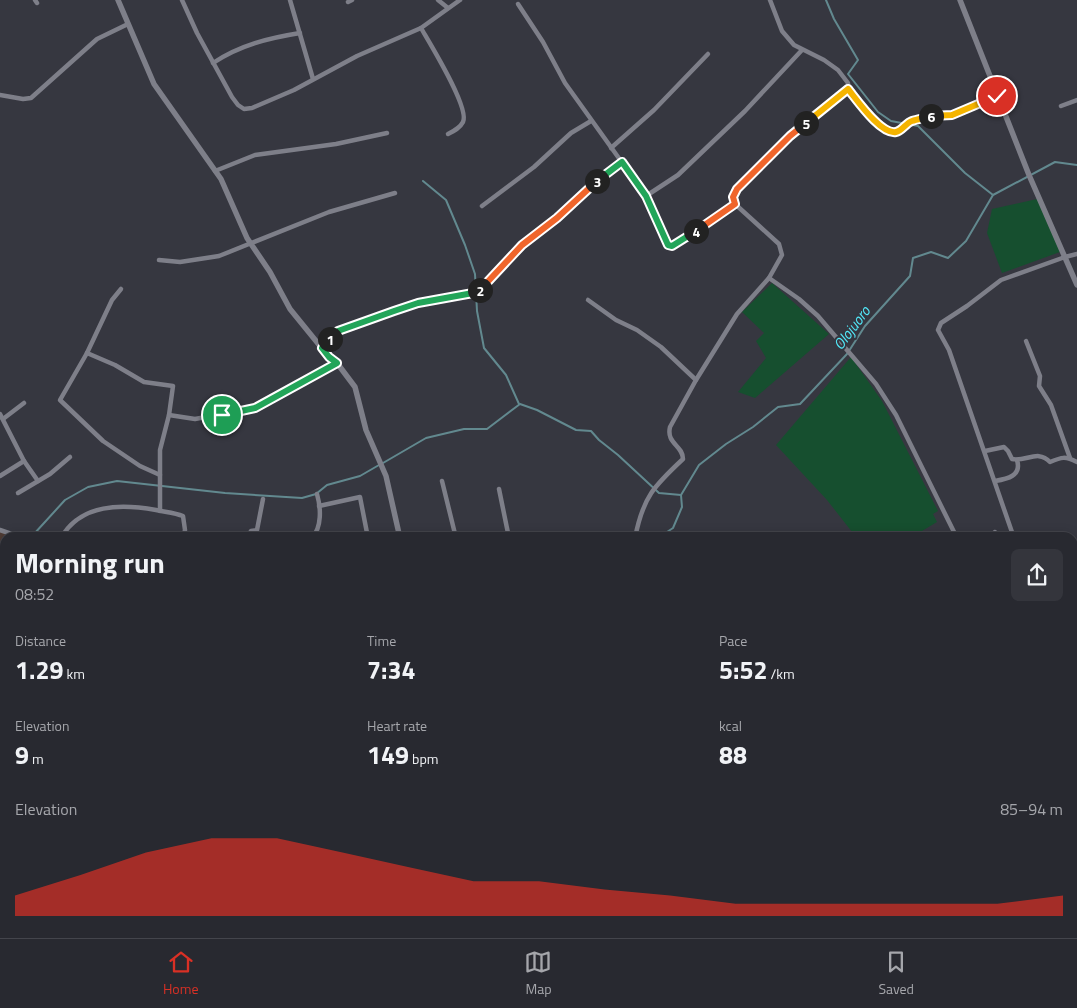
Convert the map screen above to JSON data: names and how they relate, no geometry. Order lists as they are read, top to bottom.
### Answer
{
  "water": ["Olojuoro"],
  "page": {
    "pins": [
      "6",
      "5",
      "3",
      "4",
      "2",
      "1"
    ],
    "heading": ["Morning run", "08:52"],
    "stats": [
      ["Distance", "1.29 km"],
      ["Time", "7:34"],
      ["Pace", "5:52 /km"],
      ["Elevation", "9 m"],
      ["Heart rate", "149 bpm"],
      ["kcal", "88"]
    ],
    "chart": ["Elevation", "85–94 m"],
    "tabs": ["Home", "Map", "Saved"]
  }
}
